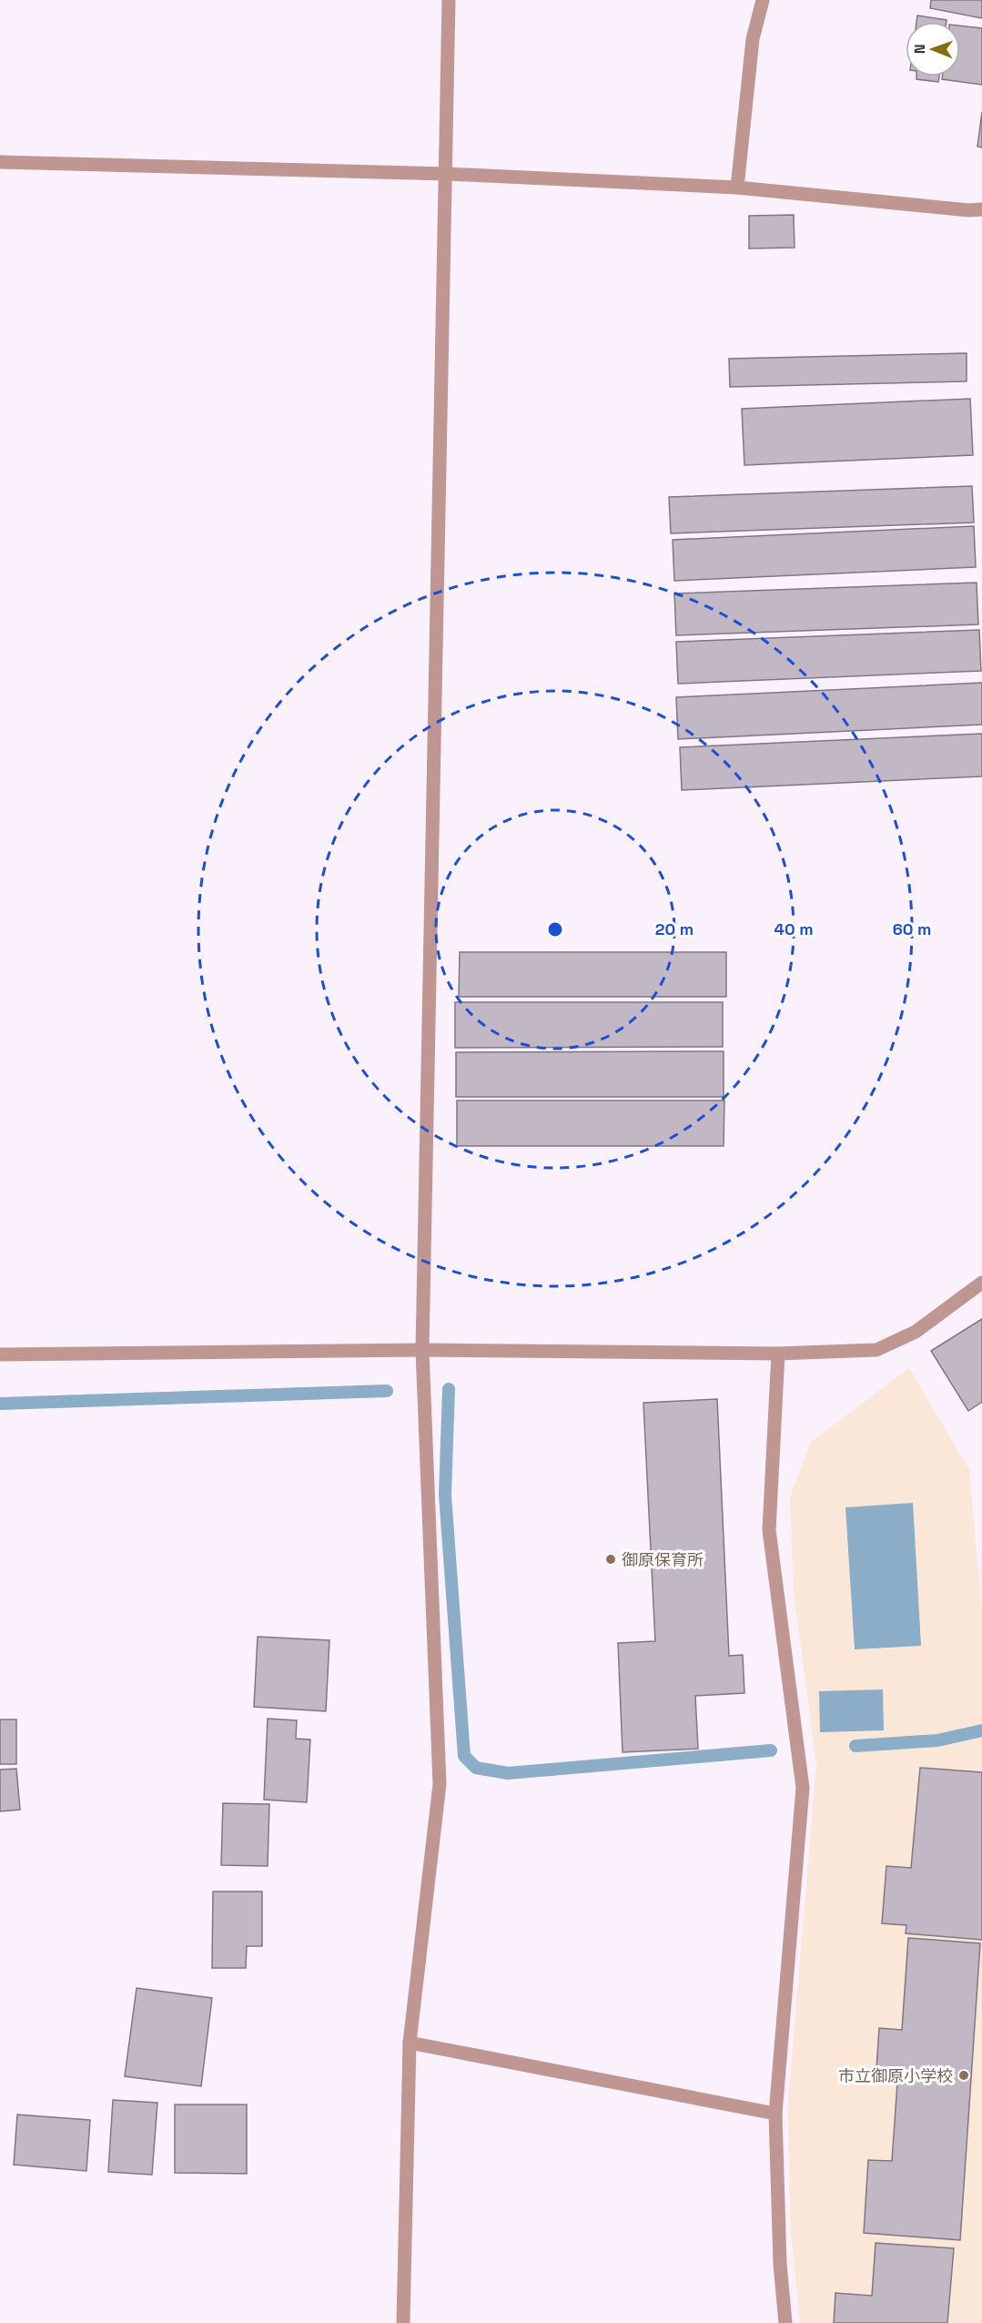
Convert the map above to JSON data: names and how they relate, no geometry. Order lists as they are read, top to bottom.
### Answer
{
  "places": ["御原保育所", "市立御原小学校"],
  "north": "left",
  "rings": ["20 m", "40 m", "60 m"]
}
